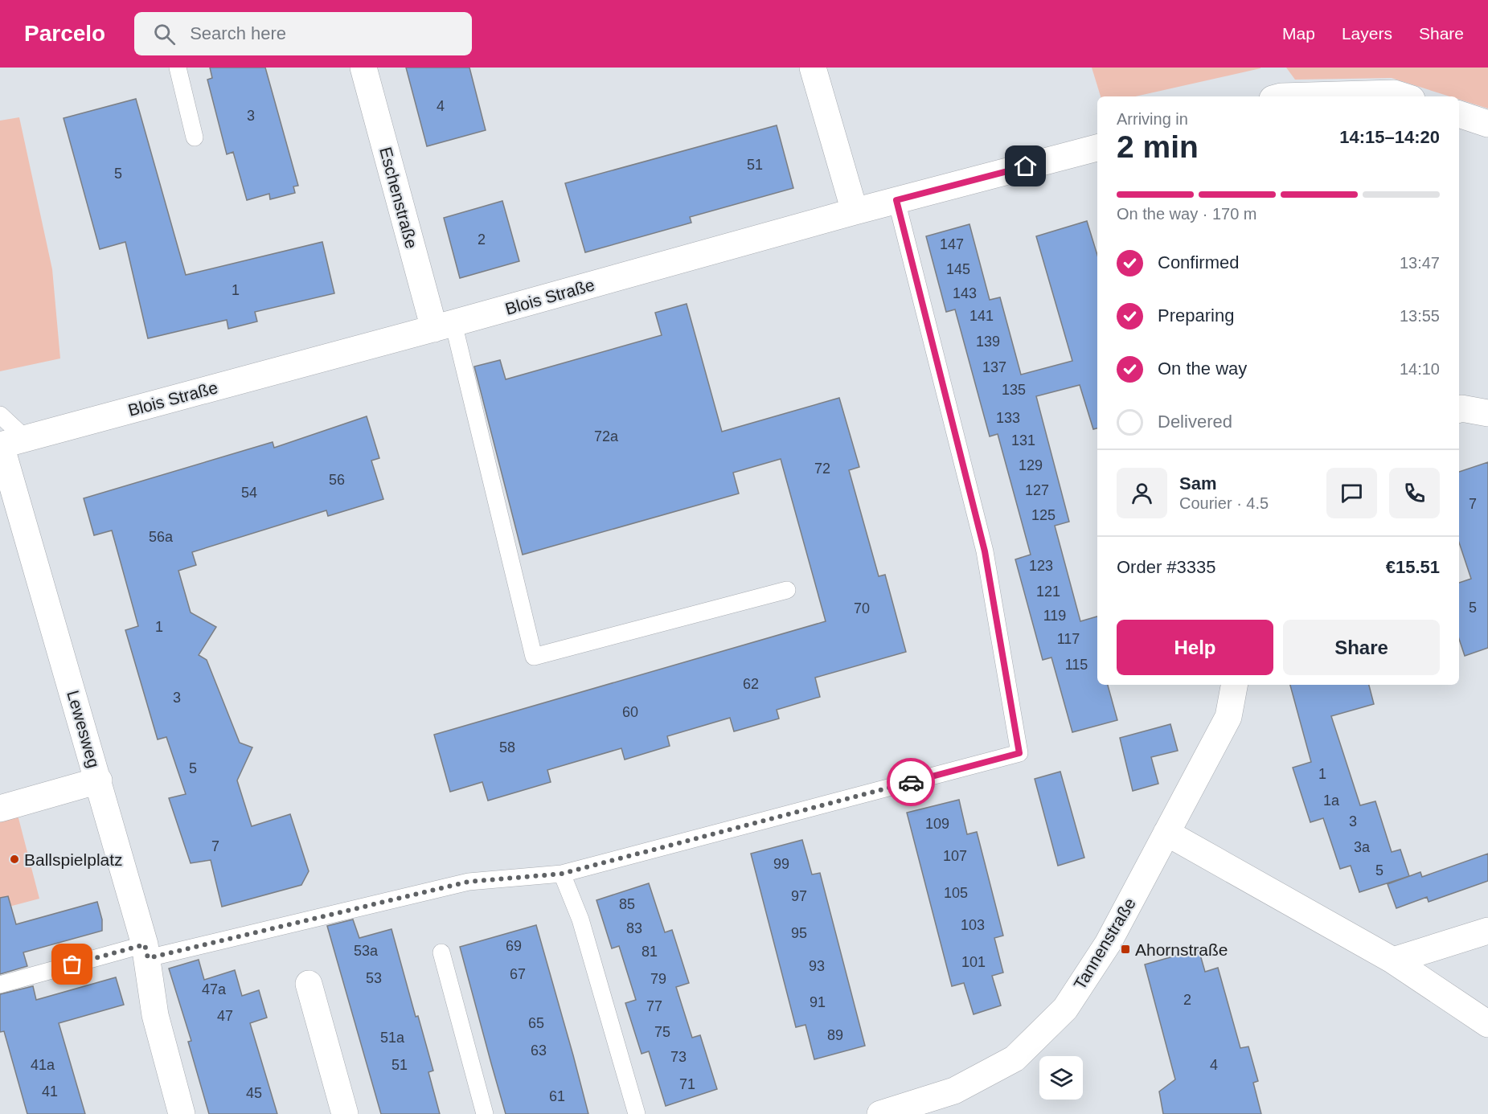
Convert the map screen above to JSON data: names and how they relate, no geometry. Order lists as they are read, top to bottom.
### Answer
{
  "streets": {
    "street": [
      "Eschenstraße",
      "Blois Straße",
      "Lewesweg",
      "Tannenstraße"
    ]
  },
  "crossings": [
    ["Eschenstraße", "Blois Straße"],
    ["Blois Straße", "Lewesweg"]
  ],
  "places": {
    "other": ["Ballspielplatz"],
    "transit": ["Ahornstraße"]
  },
  "house_numbers": [
    "4",
    "3",
    "51",
    "5",
    "2",
    "147",
    "145",
    "1",
    "143",
    "141",
    "139",
    "137",
    "135",
    "133",
    "72a",
    "131",
    "129",
    "72",
    "56",
    "127",
    "54",
    "7",
    "125",
    "56a",
    "123",
    "121",
    "5",
    "70",
    "119",
    "1",
    "117",
    "115",
    "62",
    "3",
    "60",
    "58",
    "5",
    "1",
    "1a",
    "3",
    "109",
    "7",
    "3a",
    "107",
    "99",
    "5",
    "105",
    "97",
    "85",
    "103",
    "83",
    "95",
    "69",
    "53a",
    "81",
    "101",
    "93",
    "67",
    "53",
    "79",
    "47a",
    "2",
    "91",
    "77",
    "47",
    "65",
    "75",
    "89",
    "51a",
    "63",
    "73",
    "41a",
    "51",
    "4",
    "71",
    "41",
    "45",
    "61"
  ],
  "page": {
    "header": "Parcelo",
    "search": "Search here",
    "nav": ["Map", "Layers", "Share"],
    "heading": ["2 min", "Arriving in", "14:15–14:20"],
    "panel": [
      "Sam",
      "Courier · 4.5",
      "Order #3335",
      "€15.51"
    ],
    "bar": "On the way · 170 m",
    "list": [
      ["Confirmed", "13:47"],
      ["Preparing", "13:55"],
      ["On the way", "14:10"],
      "Delivered"
    ],
    "buttons": ["Help", "Share"]
  }
}
